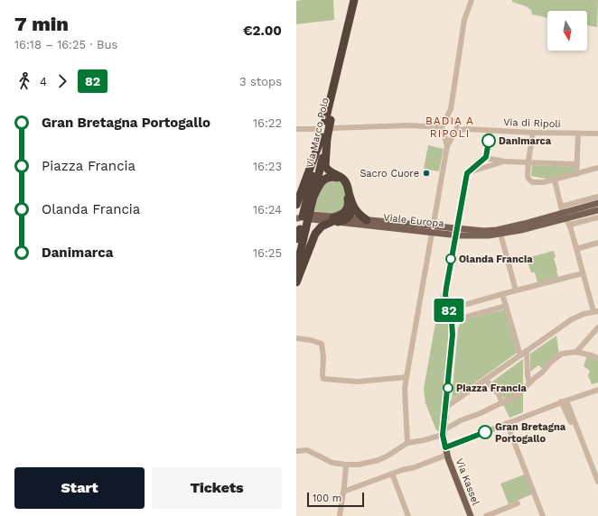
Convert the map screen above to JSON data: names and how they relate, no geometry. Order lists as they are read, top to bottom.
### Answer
{
  "streets": {
    "highway": ["Via Marco Polo"],
    "main road": ["Viale Europa", "Via Kassel"],
    "street": ["Via di Ripoli"]
  },
  "districts": ["BADIA A RIPOLI"],
  "places": [
    "Danimarca",
    "Sacro Cuore",
    "Olanda Francia",
    "Piazza Francia",
    "Gran Bretagna Portogallo"
  ],
  "lines": ["bus line 82"],
  "scale_bar": "100 m",
  "north": "bottom",
  "page": {
    "heading": ["7 min", "16:18 – 16:25 · Bus", "€2.00"],
    "on_map": "82",
    "legs": ["4", "82", "3 stops"],
    "list": [
      {
        "name": "Gran Bretagna Portogallo",
        "value": "16:22"
      },
      {
        "name": "Piazza Francia",
        "value": "16:23"
      },
      {
        "name": "Olanda Francia",
        "value": "16:24"
      },
      {
        "name": "Danimarca",
        "value": "16:25"
      }
    ],
    "buttons": ["Start", "Tickets"],
    "scale": "100 m"
  }
}
